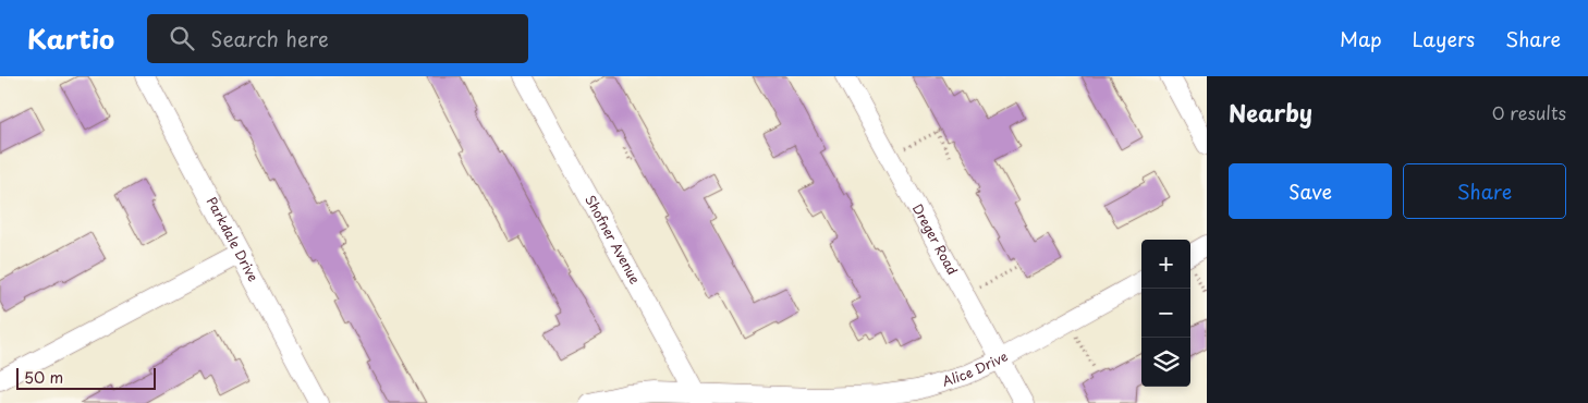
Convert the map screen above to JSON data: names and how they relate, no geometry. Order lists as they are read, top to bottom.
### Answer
{
  "streets": {
    "street": [
      "Parkdale Drive",
      "Shofner Avenue",
      "Dreger Road",
      "Alice Drive"
    ]
  },
  "crossings": [
    ["Shofner Avenue", "Alice Drive"],
    ["Dreger Road", "Alice Drive"]
  ],
  "scale_bar": "50 m",
  "page": {
    "header": "Kartio",
    "search": "Search here",
    "nav": ["Map", "Layers", "Share"],
    "heading": ["Nearby", "0 results"],
    "buttons": ["Save", "Share"],
    "map_buttons": ["+", "−"],
    "scale": "50 m"
  }
}
